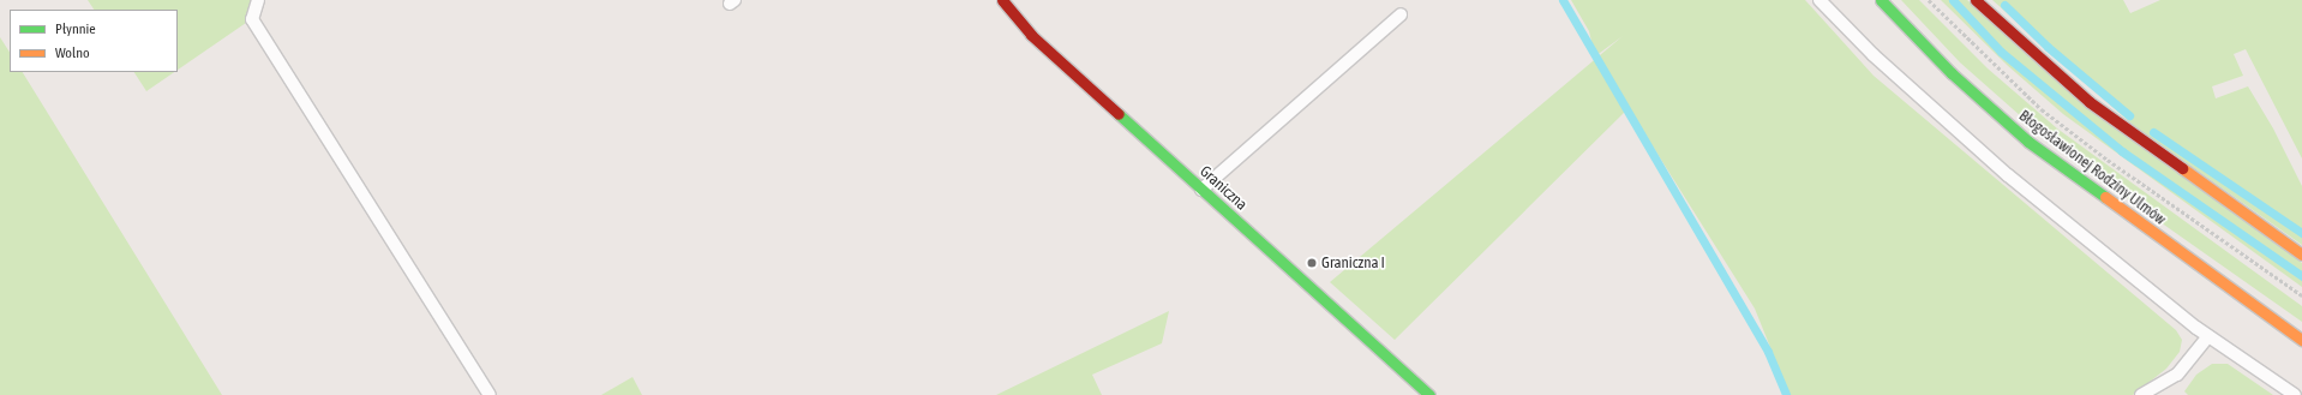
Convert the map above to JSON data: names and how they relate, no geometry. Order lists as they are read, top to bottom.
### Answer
{
  "streets": {
    "street": ["Błogosławionej Rodziny Ulmów", "Graniczna"]
  },
  "places": ["Graniczna I"],
  "legend": ["Płynnie", "Wolno"]
}
